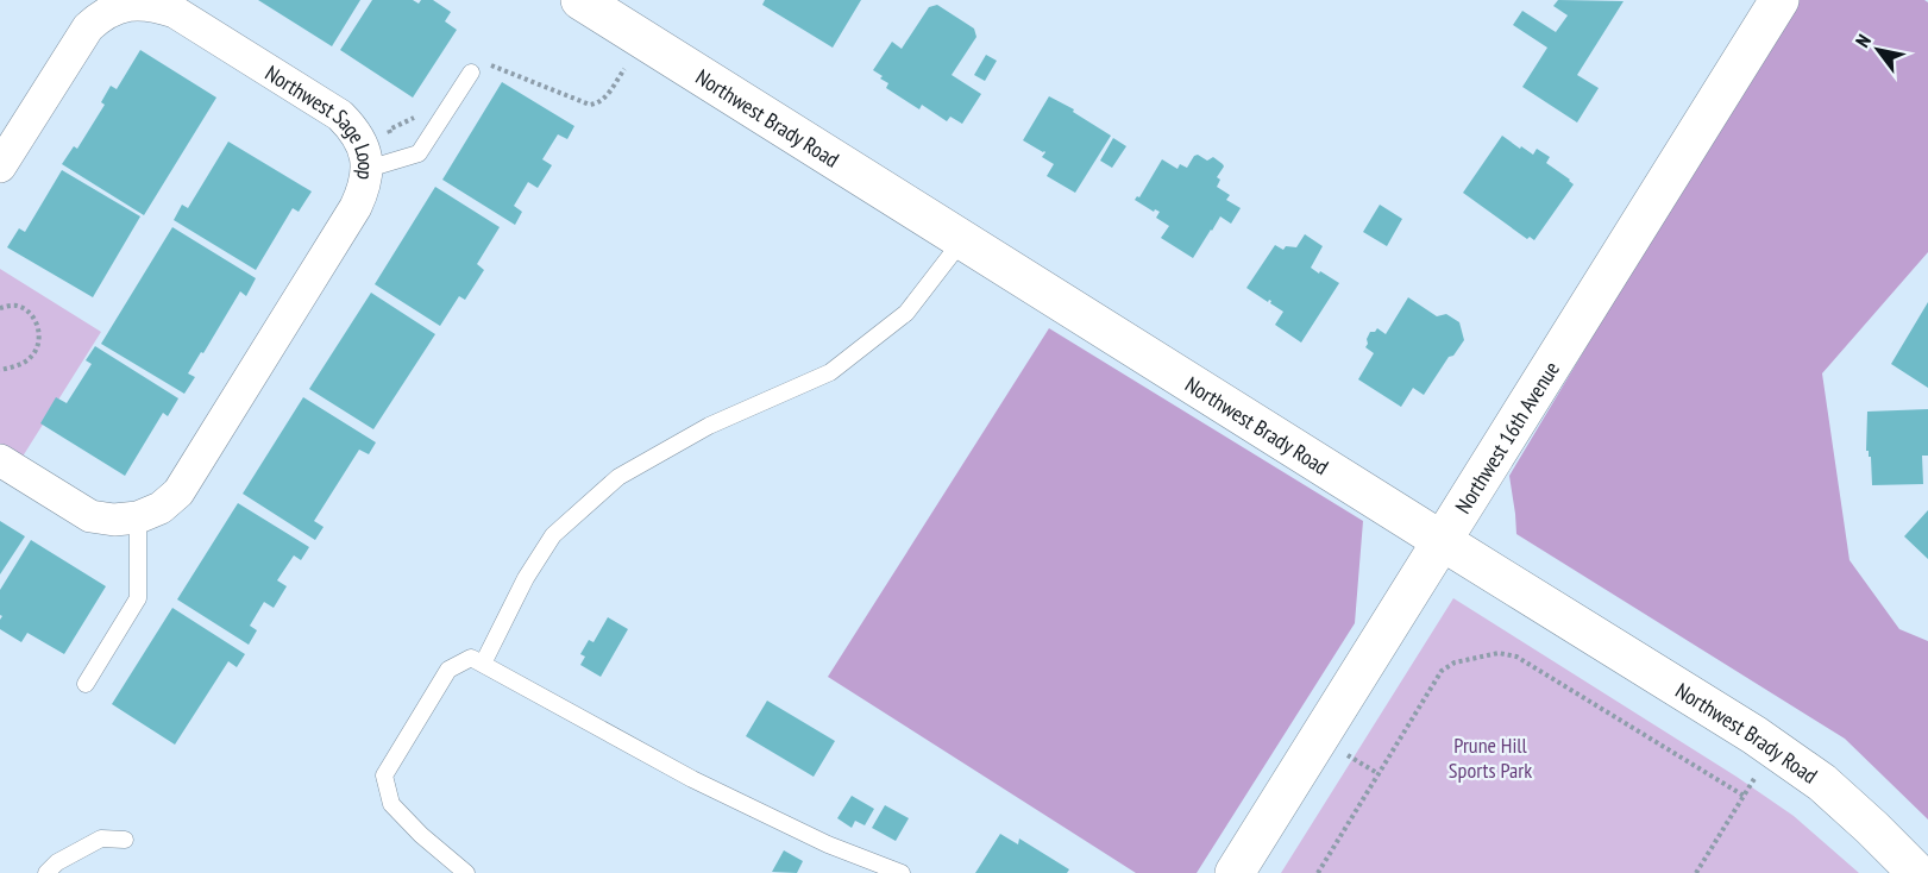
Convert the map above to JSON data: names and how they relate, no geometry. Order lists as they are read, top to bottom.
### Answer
{
  "streets": {
    "main road": ["Northwest Brady Road", "Northwest 16th Avenue"],
    "street": ["Northwest Sage Loop"]
  },
  "crossings": [
    ["Northwest Brady Road", "Northwest 16th Avenue"]
  ],
  "parks": ["Prune Hill Sports Park"],
  "north": "top left"
}
